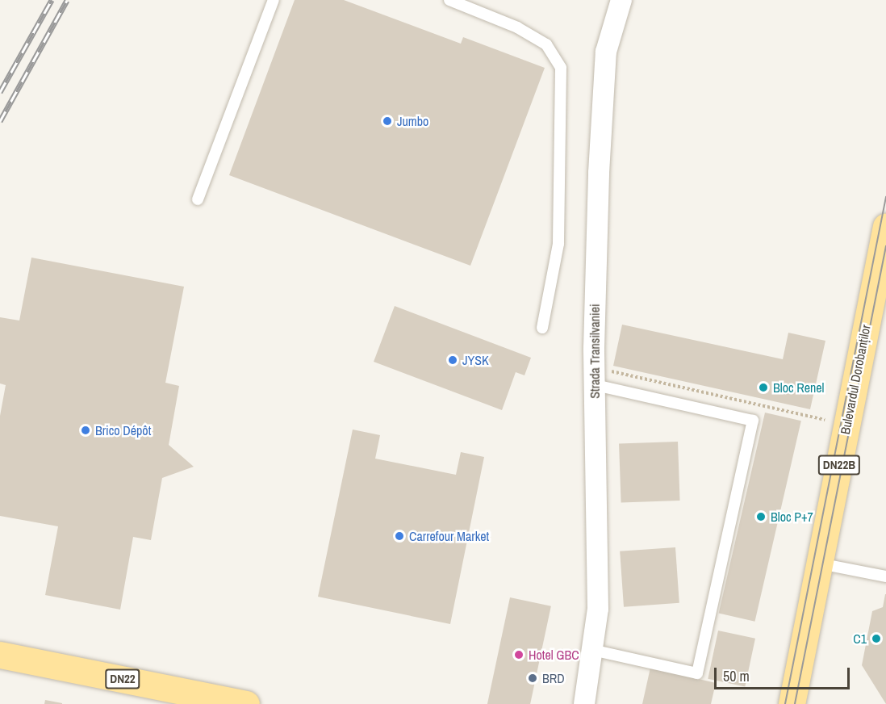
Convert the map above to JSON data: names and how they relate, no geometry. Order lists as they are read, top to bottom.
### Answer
{
  "streets": {
    "main road": ["Bulevardul Dorobanților", "DN22B", "DN22"],
    "street": ["Strada Transilvaniei"]
  },
  "places": [
    "Jumbo",
    "JYSK",
    "Bloc Renel",
    "Brico Dépôt",
    "Bloc P+7",
    "Carrefour Market",
    "C1",
    "Hotel GBC",
    "BRD"
  ],
  "scale_bar": "50 m"
}
